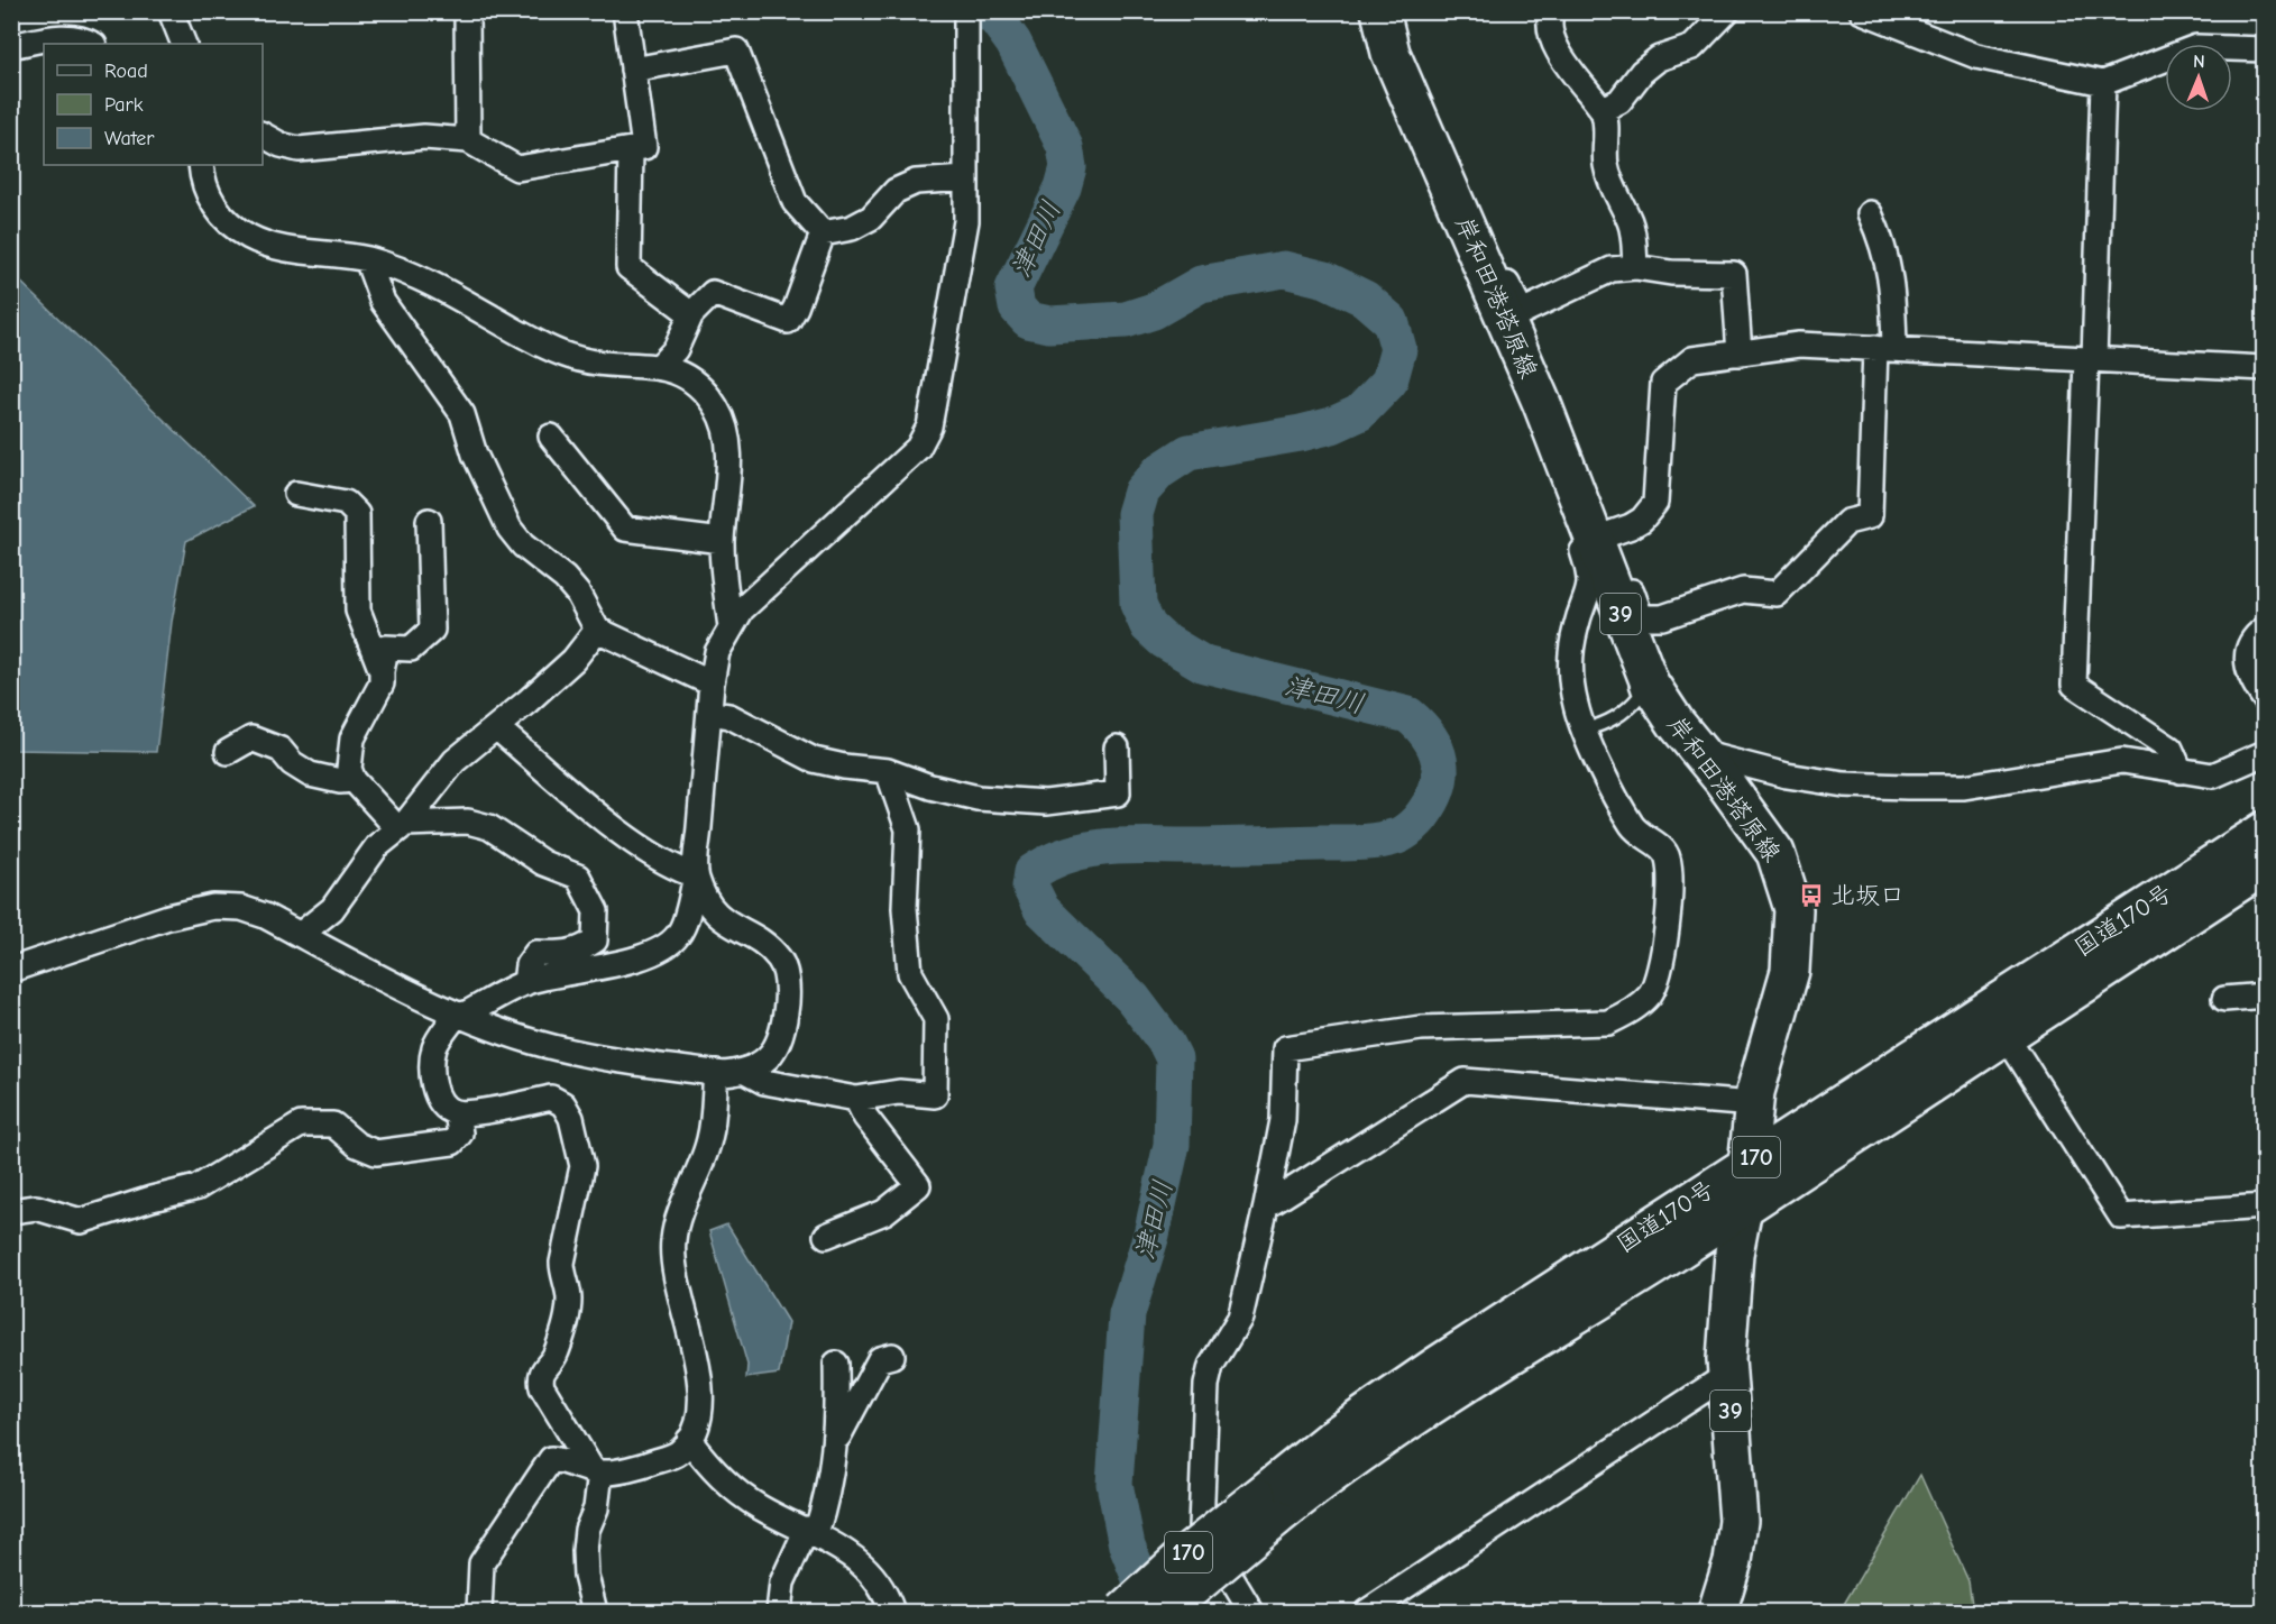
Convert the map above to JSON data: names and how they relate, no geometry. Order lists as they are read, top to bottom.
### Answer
{
  "streets": {
    "main road": [
      "岸和田港塔原線",
      "39",
      "国道170号",
      "170"
    ]
  },
  "crossings": [
    ["岸和田港塔原線", "国道170号"]
  ],
  "water": ["津田川"],
  "places": {
    "bus stop": ["北坂口"]
  },
  "legend": ["Road", "Park", "Water"],
  "north": "top"
}
